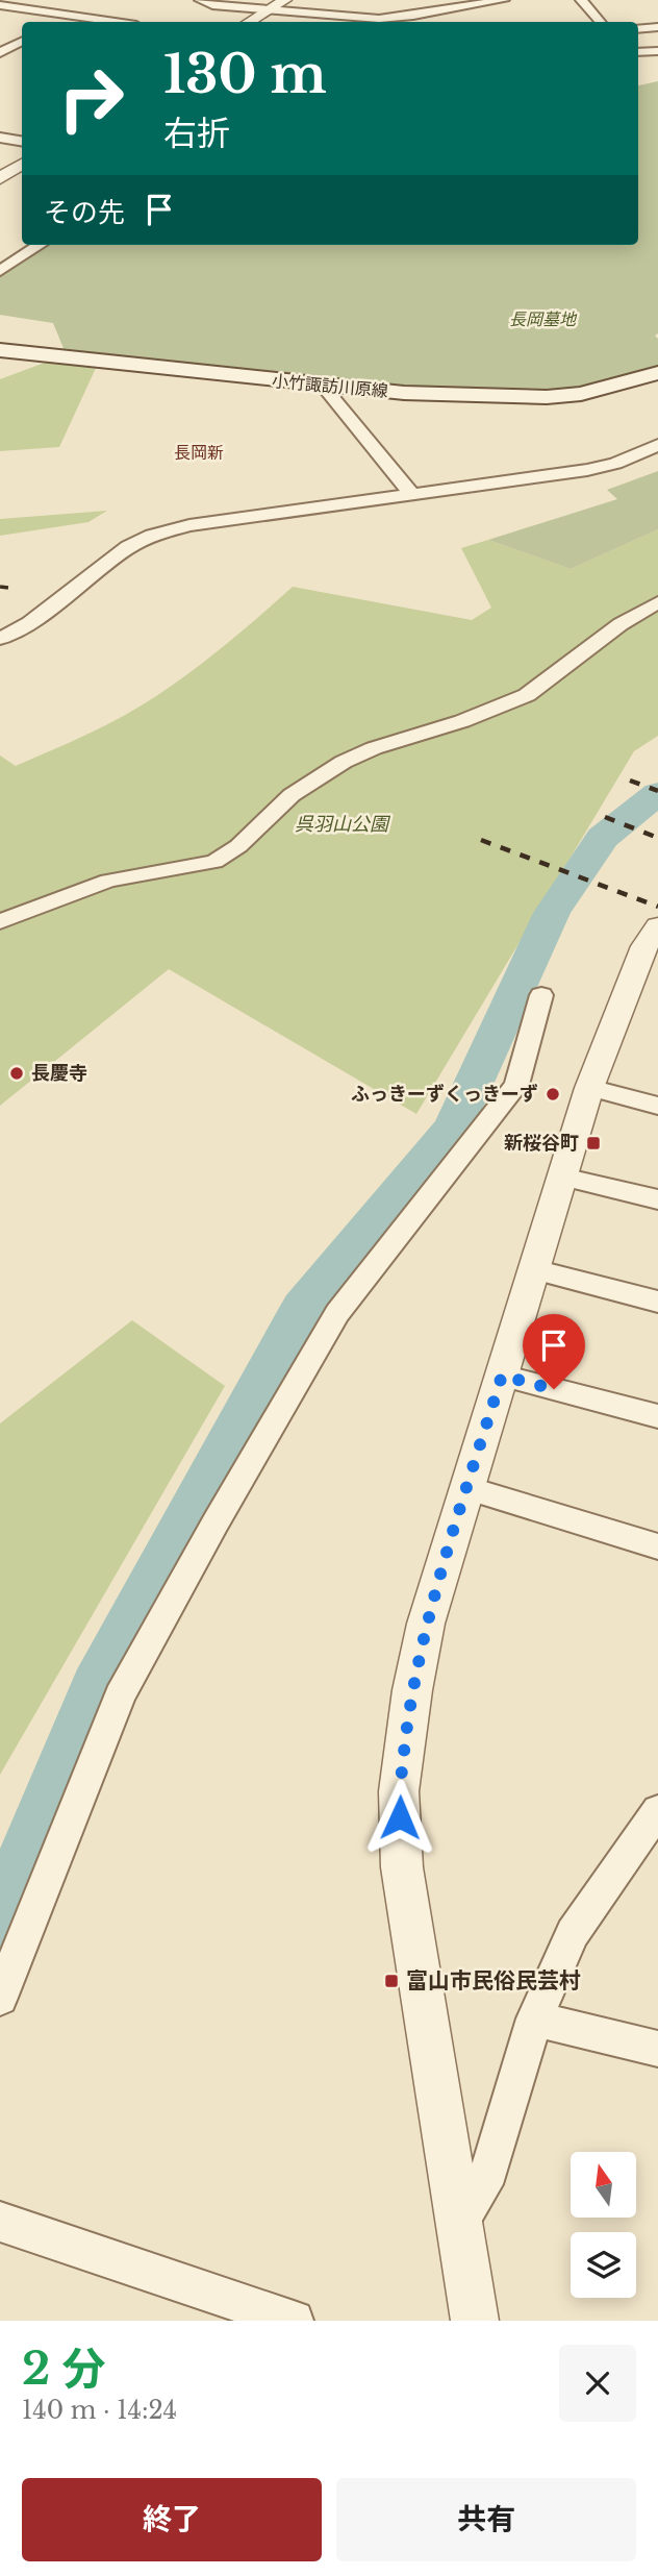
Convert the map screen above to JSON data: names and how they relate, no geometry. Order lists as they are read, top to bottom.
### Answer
{
  "streets": {
    "main road": ["小竹諏訪川原線"]
  },
  "districts": ["長岡新"],
  "parks": ["長岡墓地", "呉羽山公園"],
  "places": {
    "other": ["長慶寺", "ふっきーずくっきーず"],
    "transit": ["新桜谷町", "富山市民俗民芸村"]
  },
  "north": "top",
  "page": {
    "turn": ["130 m", "右折"],
    "then": "その先",
    "heading": ["2 分", "140 m · 14:24"],
    "buttons": ["終了", "共有"]
  }
}
